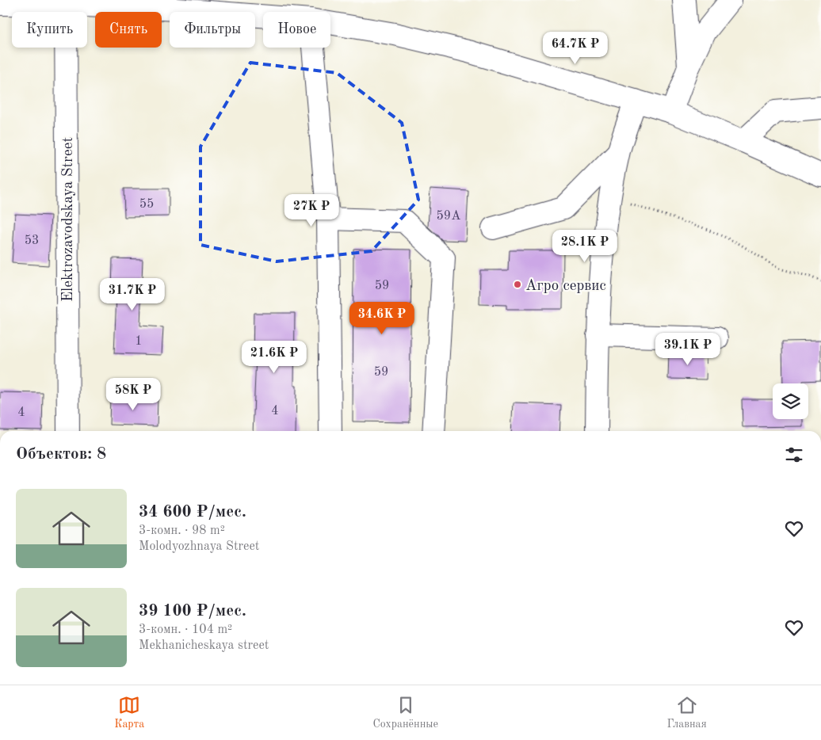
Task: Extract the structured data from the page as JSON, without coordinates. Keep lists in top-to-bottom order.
{
  "streets": {
    "street": ["Elektrozavodskaya Street"]
  },
  "places": ["Агро сервис"],
  "house_numbers": [
    "55",
    "59А",
    "53",
    "59",
    "1",
    "59",
    "4",
    "4"
  ],
  "page": {
    "chip": [
      "Купить",
      "Снять",
      "Фильтры",
      "Новое"
    ],
    "price": [
      "64.7K ₽",
      "27K ₽",
      "28.1K ₽",
      "31.7K ₽",
      "34.6K ₽",
      "39.1K ₽",
      "21.6K ₽",
      "58K ₽"
    ],
    "heading": "Объектов: 8",
    "list": [
      {
        "name": "34 600 ₽/мес.",
        "note": "3-комн. · 98 m² · Molodyozhnaya Street"
      },
      {
        "name": "39 100 ₽/мес.",
        "note": "3-комн. · 104 m² · Mekhanicheskaya street"
      }
    ],
    "tabs": ["Карта", "Сохранённые", "Главная"]
  }
}
